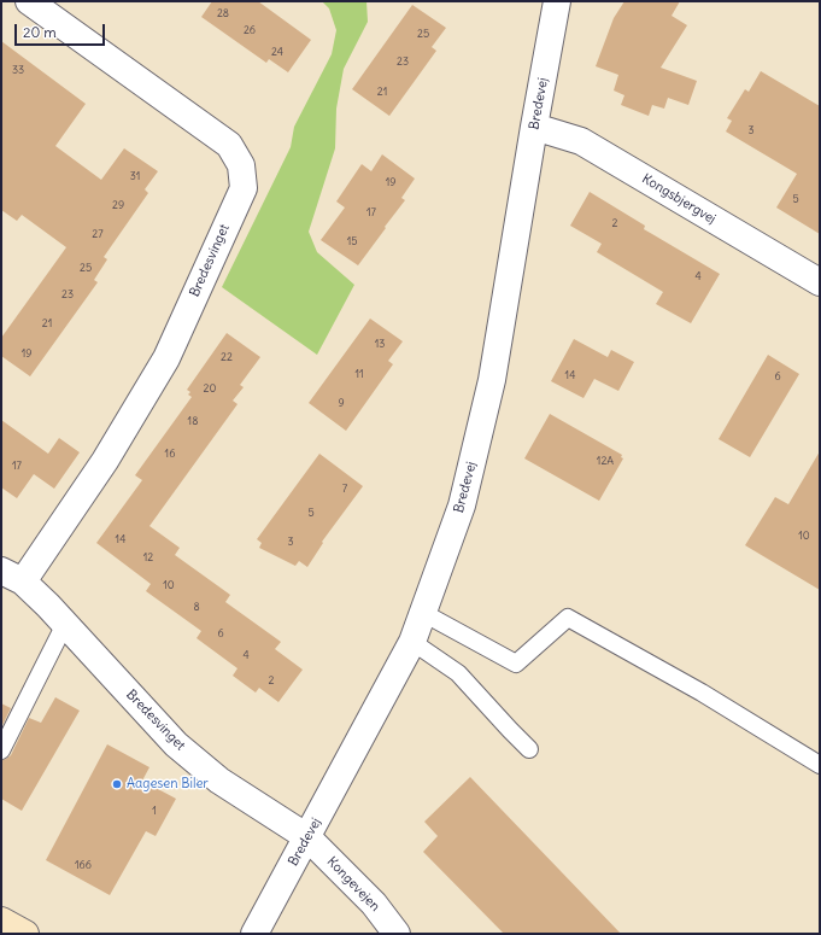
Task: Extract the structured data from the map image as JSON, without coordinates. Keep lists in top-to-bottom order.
{
  "streets": {
    "street": [
      "Bredevej",
      "Kongsbjergvej",
      "Bredesvinget",
      "Kongevejen"
    ]
  },
  "crossings": [
    ["Bredevej", "Kongsbjergvej"],
    ["Bredevej", "Bredesvinget"],
    ["Bredevej", "Kongevejen"],
    ["Bredesvinget", "Kongevejen"]
  ],
  "places": ["Aagesen Biler"],
  "house_numbers": [
    "28",
    "26",
    "25",
    "24",
    "23",
    "33",
    "21",
    "3",
    "31",
    "19",
    "5",
    "29",
    "17",
    "2",
    "27",
    "15",
    "25",
    "4",
    "23",
    "21",
    "13",
    "19",
    "22",
    "11",
    "14",
    "6",
    "20",
    "9",
    "18",
    "16",
    "12A",
    "17",
    "7",
    "5",
    "10",
    "14",
    "3",
    "12",
    "10",
    "8",
    "6",
    "4",
    "2",
    "1",
    "166"
  ],
  "scale_bar": "20 m"
}
